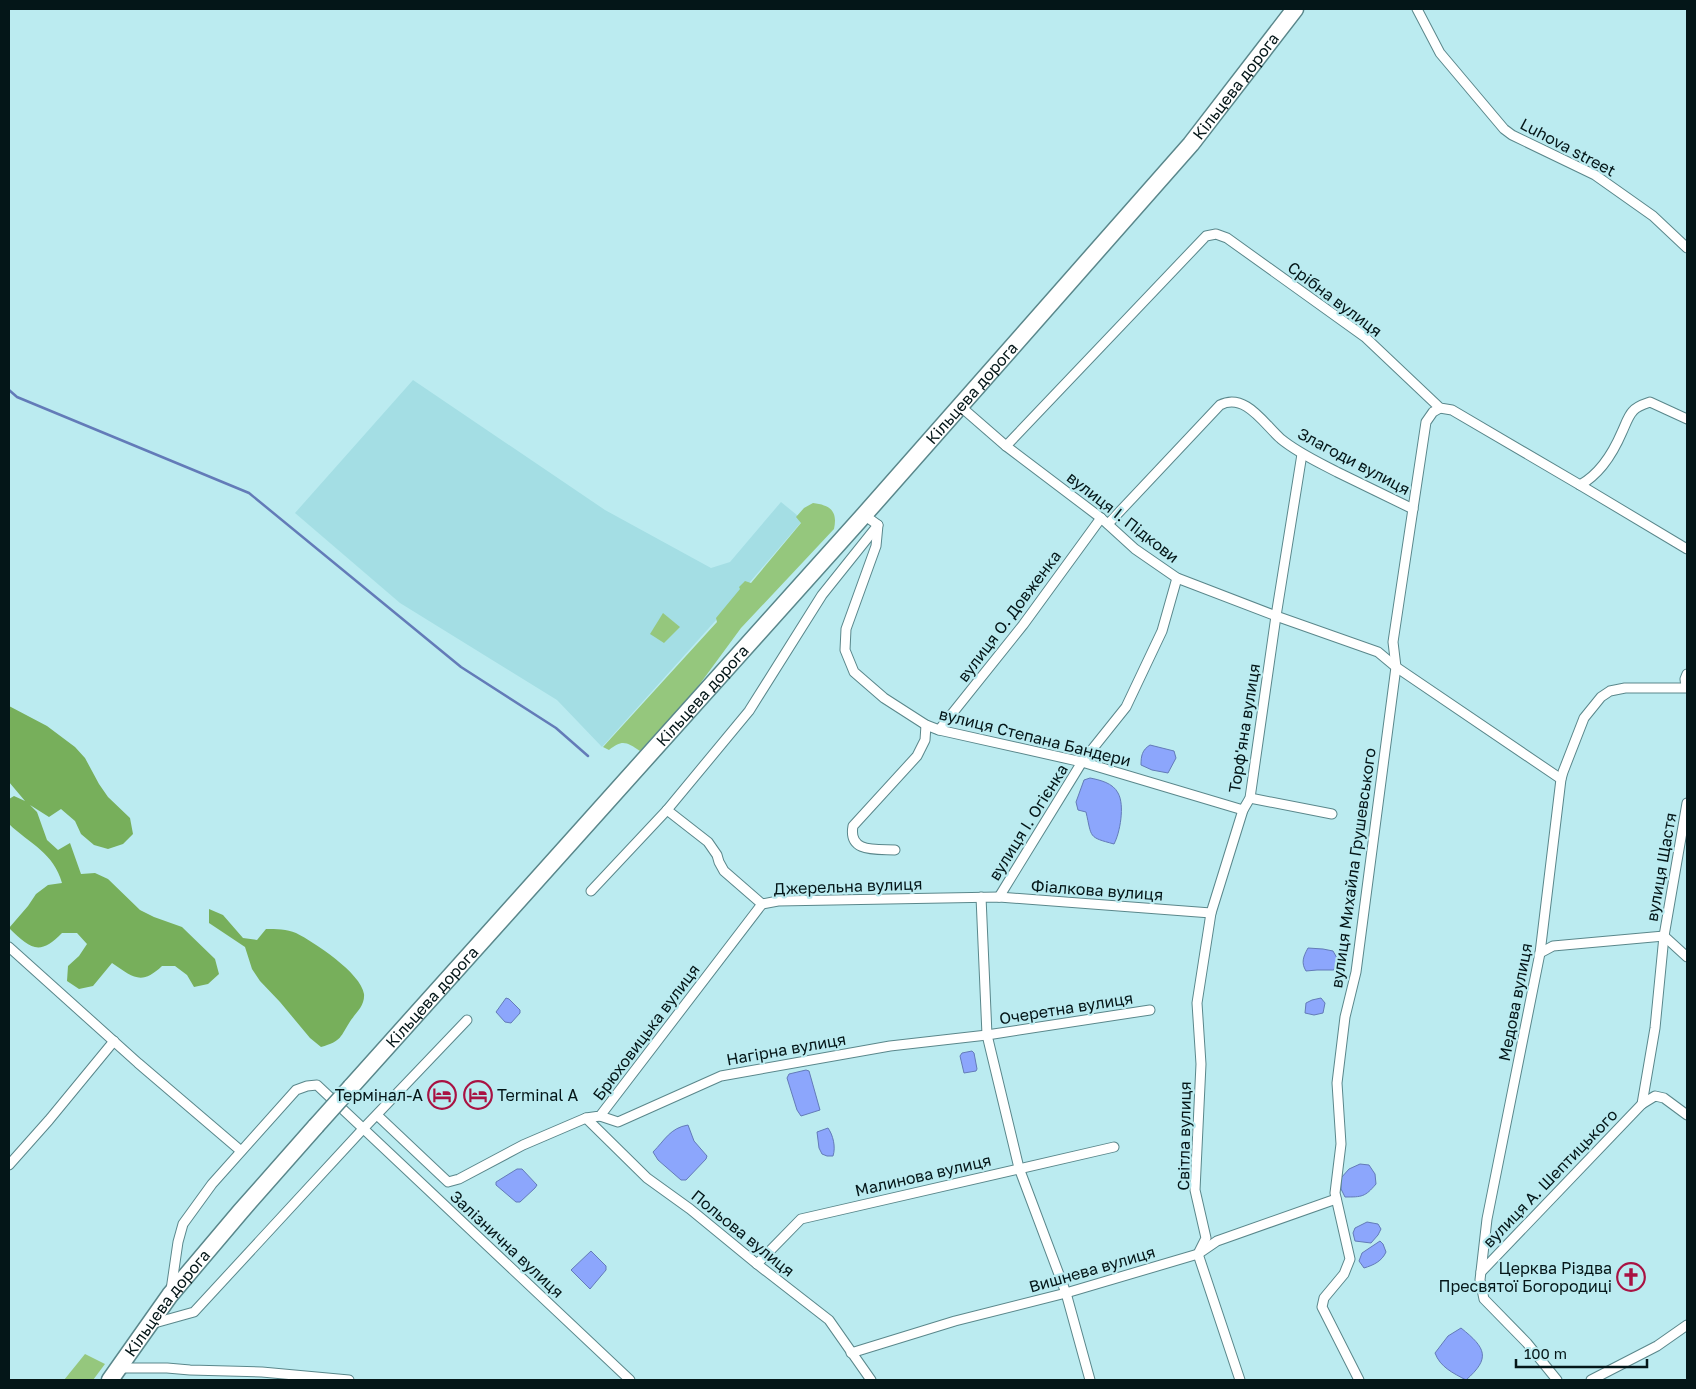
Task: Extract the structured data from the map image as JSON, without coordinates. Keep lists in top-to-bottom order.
{
  "streets": {
    "highway": ["Кільцева дорога"],
    "street": [
      "Luhova street",
      "Срібна вулиця",
      "Злагоди вулиця",
      "вулиця І. Підкови",
      "вулиця О. Довженка",
      "Торф'яна вулиця",
      "вулиця Степана Бандери",
      "вулиця І. Огієнка",
      "вулиця Щастя",
      "вулиця Михайла Грушевського",
      "Джерельна вулиця",
      "Фіалкова вулиця",
      "Медова вулиця",
      "Очеретна вулиця",
      "Брюховицька вулиця",
      "Нагірна вулиця",
      "Світла вулиця",
      "Малинова вулиця",
      "вулиця А. Шептицького",
      "Польова вулиця",
      "Залізнична вулиця",
      "Вишнева вулиця"
    ]
  },
  "crossings": [
    ["Кільцева дорога", "вулиця І. Підкови"],
    ["Кільцева дорога", "Залізнична вулиця"],
    ["Срібна вулиця", "вулиця І. Підкови"],
    ["Срібна вулиця", "вулиця Михайла Грушевського"],
    ["Злагоди вулиця", "вулиця І. Підкови"],
    ["Злагоди вулиця", "вулиця О. Довженка"],
    ["Злагоди вулиця", "Торф'яна вулиця"],
    ["Злагоди вулиця", "вулиця Михайла Грушевського"],
    ["вулиця І. Підкови", "вулиця О. Довженка"],
    ["вулиця І. Підкови", "Торф'яна вулиця"],
    ["вулиця І. Підкови", "вулиця І. Огієнка"],
    ["вулиця І. Підкови", "вулиця Михайла Грушевського"],
    ["вулиця І. Підкови", "Медова вулиця"],
    ["вулиця О. Довженка", "вулиця Степана Бандери"],
    ["Торф'яна вулиця", "вулиця Степана Бандери"],
    ["Торф'яна вулиця", "Фіалкова вулиця"],
    ["Торф'яна вулиця", "Світла вулиця"],
    ["вулиця Степана Бандери", "вулиця І. Огієнка"],
    ["вулиця І. Огієнка", "Фіалкова вулиця"],
    ["вулиця Щастя", "вулиця А. Шептицького"],
    ["вулиця Михайла Грушевського", "Вишнева вулиця"],
    ["Джерельна вулиця", "Фіалкова вулиця"],
    ["Джерельна вулиця", "Брюховицька вулиця"],
    ["Медова вулиця", "вулиця А. Шептицького"],
    ["Очеретна вулиця", "Нагірна вулиця"],
    ["Брюховицька вулиця", "Нагірна вулиця"],
    ["Брюховицька вулиця", "Польова вулиця"],
    ["Світла вулиця", "Вишнева вулиця"],
    ["Малинова вулиця", "Польова вулиця"],
    ["Польова вулиця", "Вишнева вулиця"]
  ],
  "places": {
    "hotel": ["Термінал-А", "Terminal A"],
    "church": ["Церква Різдва Пресвятої Богородиці"]
  },
  "scale_bar": "100 m"
}
